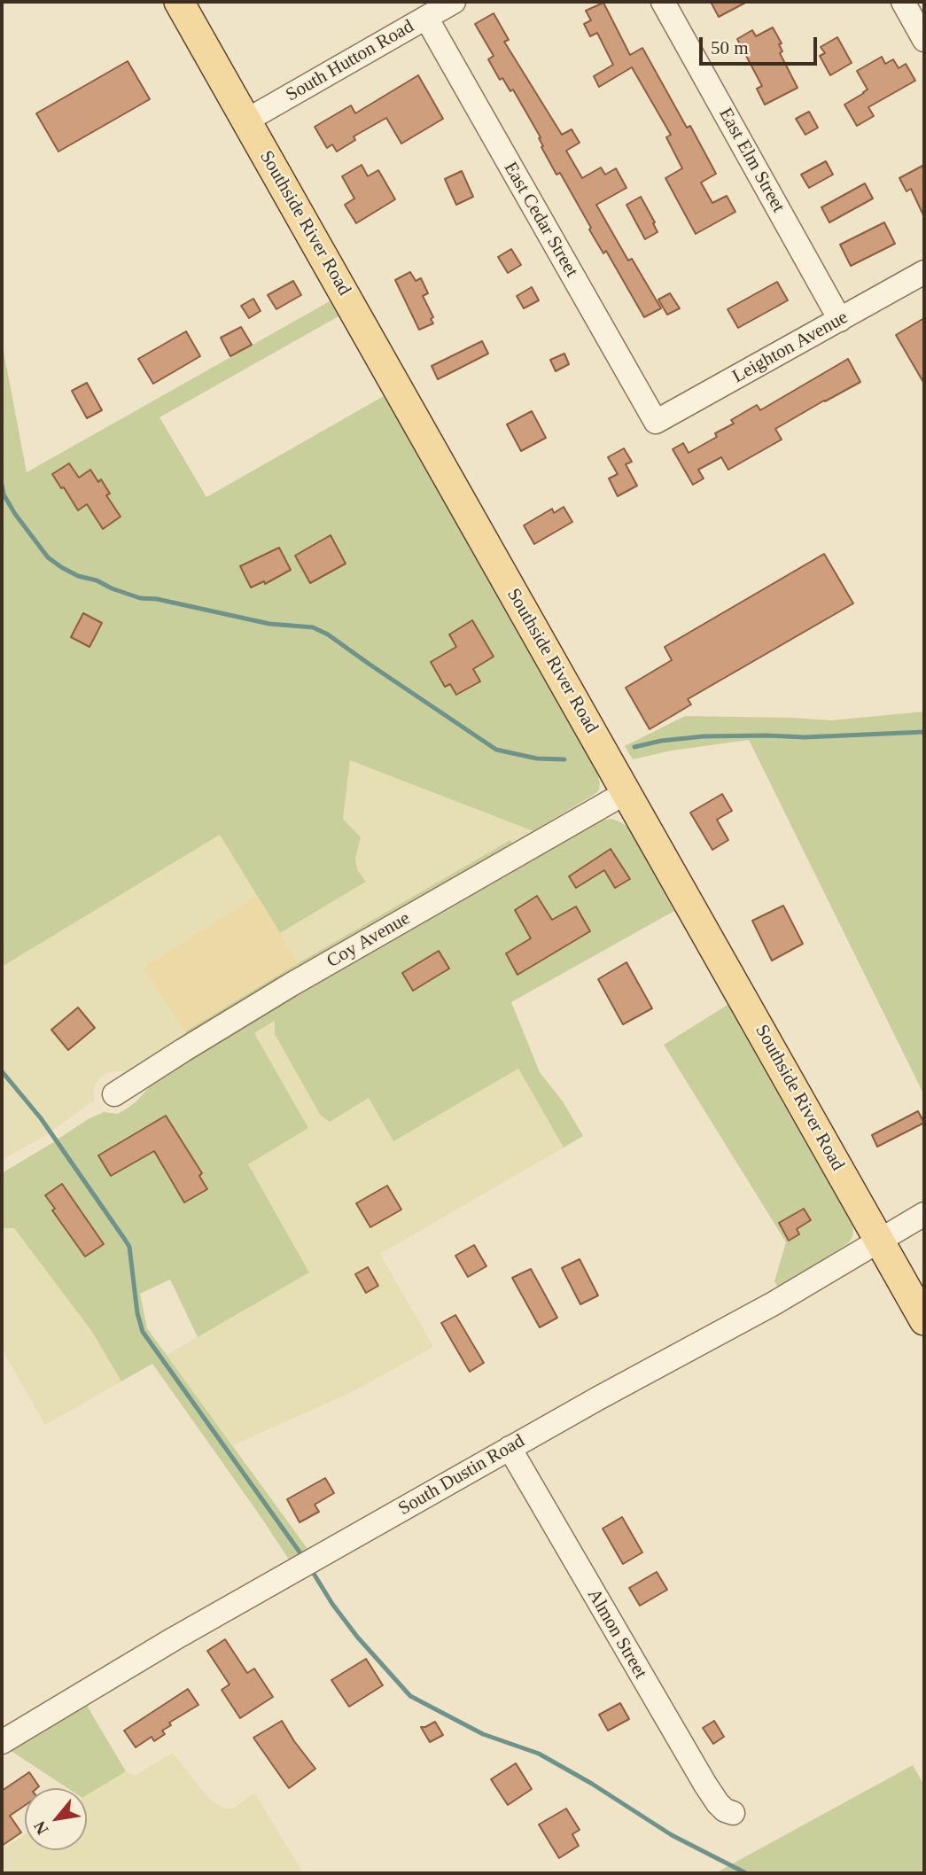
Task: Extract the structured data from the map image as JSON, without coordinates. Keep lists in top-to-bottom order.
{
  "streets": {
    "main road": ["Southside River Road"],
    "street": [
      "South Hutton Road",
      "East Elm Street",
      "East Cedar Street",
      "Leighton Avenue",
      "Coy Avenue",
      "South Dustin Road",
      "Almon Street"
    ]
  },
  "crossings": [
    ["South Hutton Road", "East Cedar Street"],
    ["South Hutton Road", "Southside River Road"],
    ["East Elm Street", "Leighton Avenue"],
    ["East Cedar Street", "Leighton Avenue"],
    ["Southside River Road", "Coy Avenue"],
    ["Southside River Road", "South Dustin Road"],
    ["South Dustin Road", "Almon Street"]
  ],
  "scale_bar": "50 m",
  "north": "bottom left"
}
